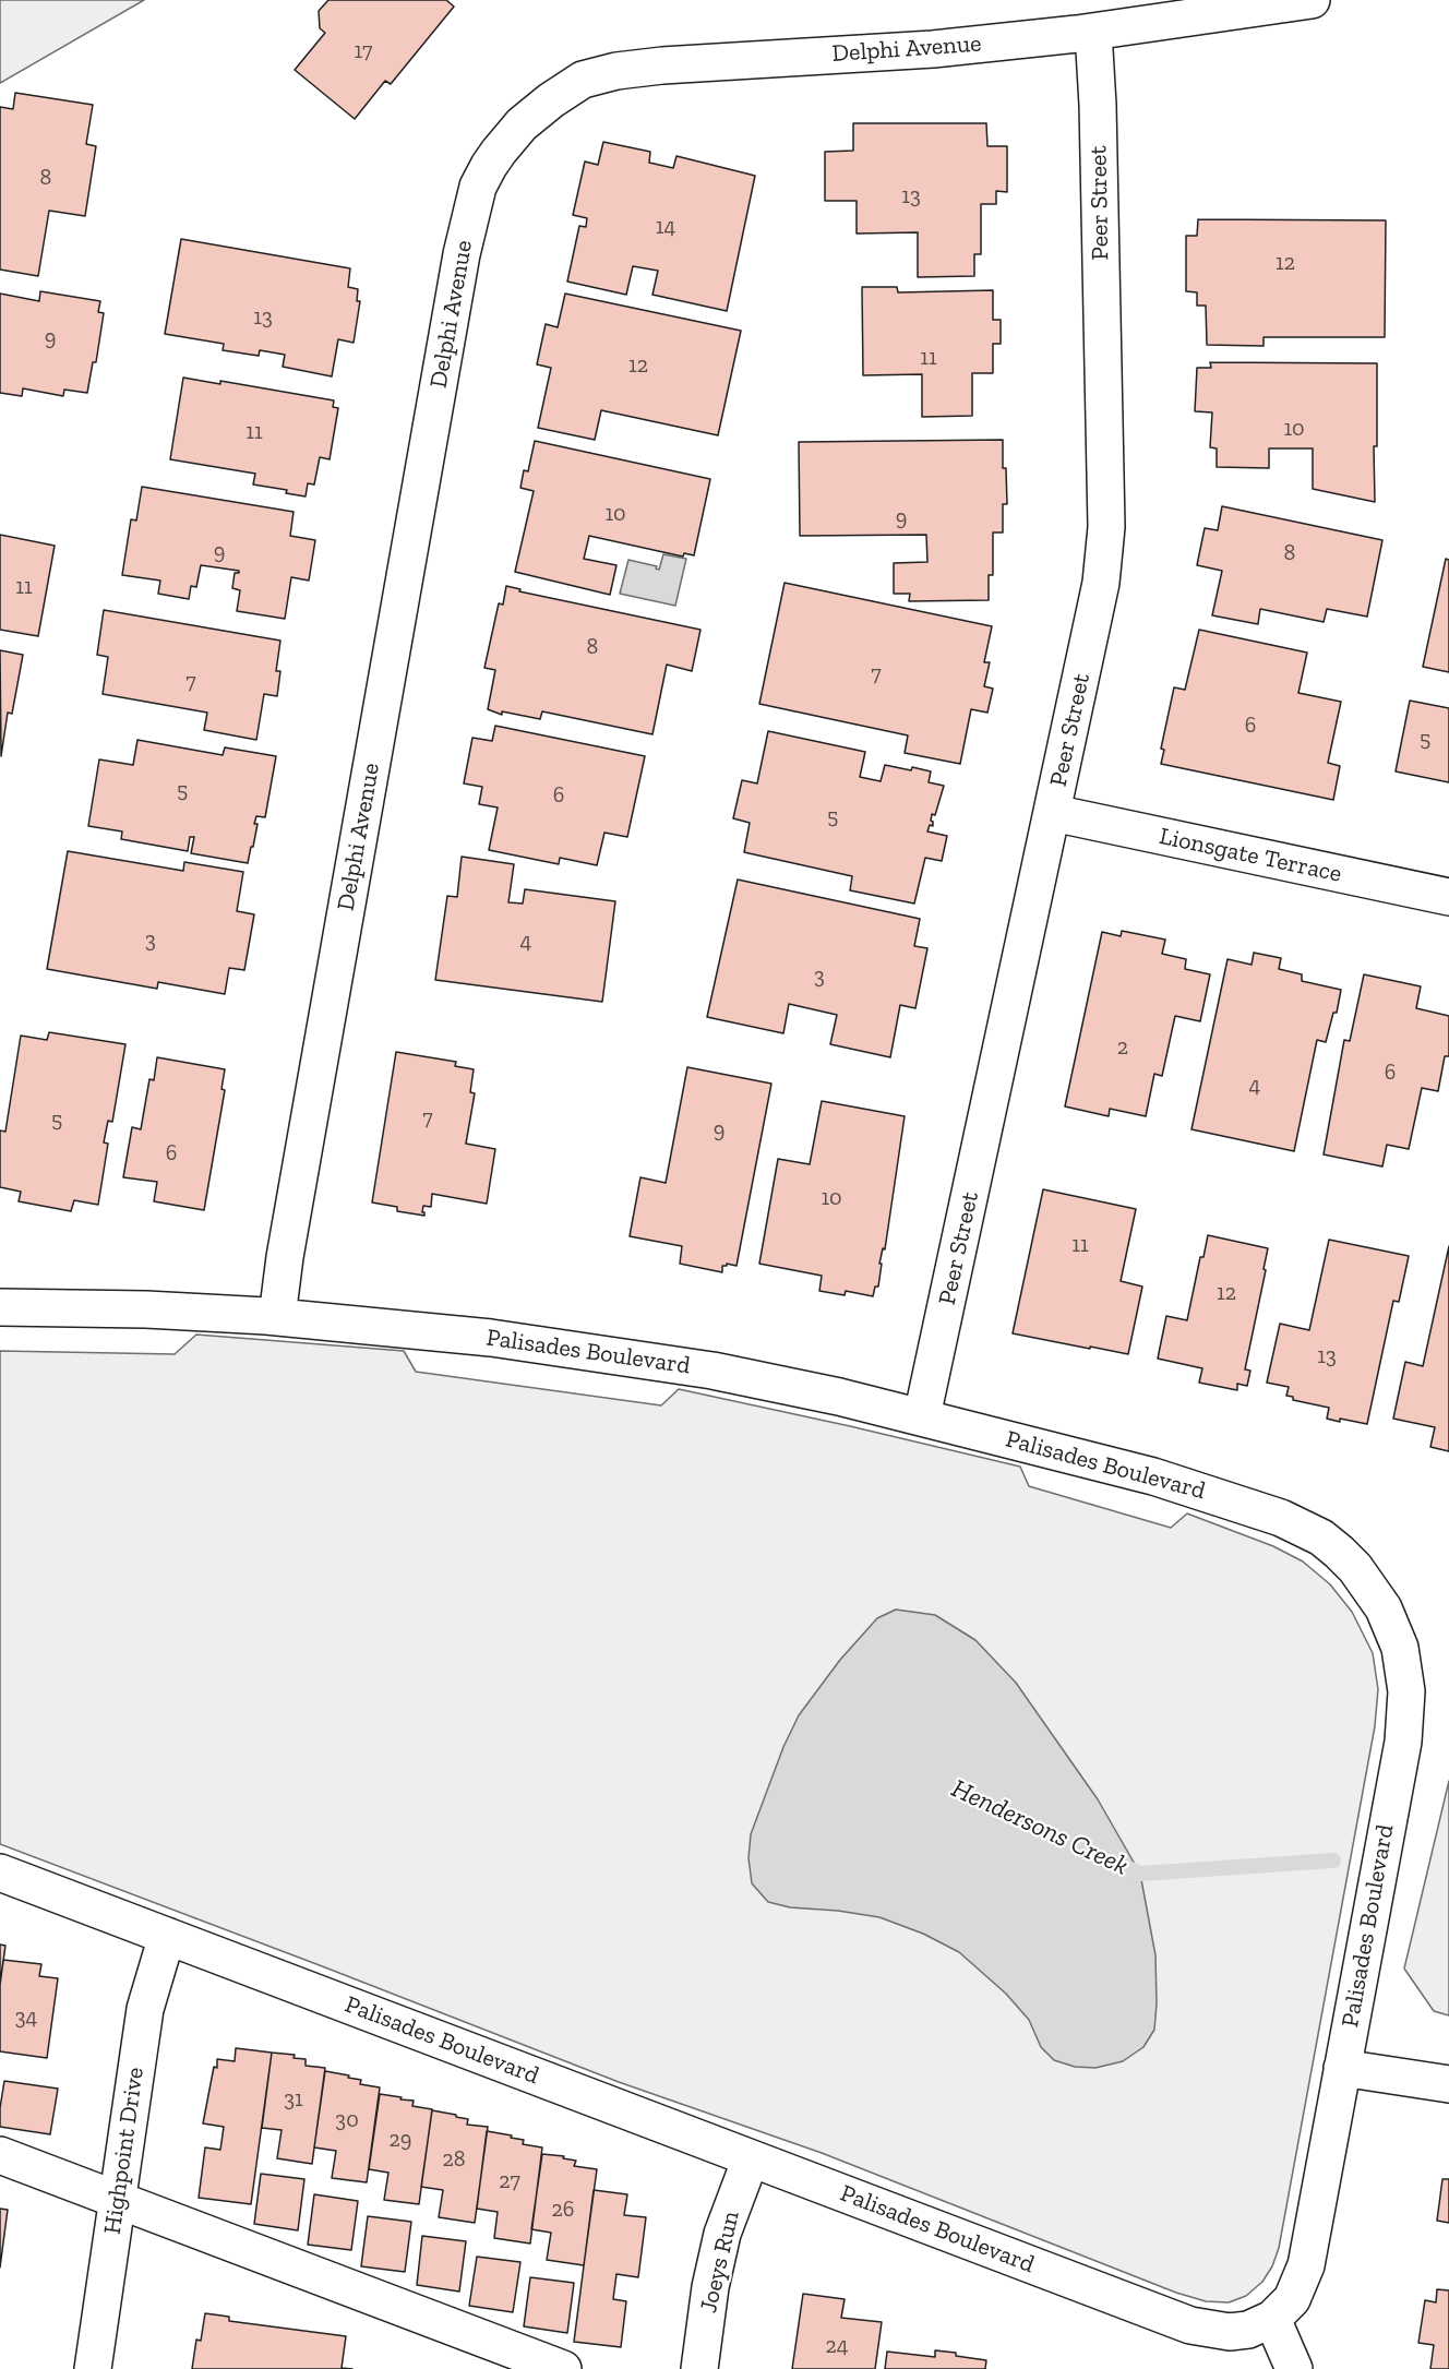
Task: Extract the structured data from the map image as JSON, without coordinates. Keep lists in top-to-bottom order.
{
  "streets": {
    "street": [
      "Delphi Avenue",
      "Peer Street",
      "Lionsgate Terrace",
      "Palisades Boulevard",
      "Highpoint Drive",
      "Joeys Run"
    ]
  },
  "crossings": [
    ["Delphi Avenue", "Peer Street"],
    ["Delphi Avenue", "Palisades Boulevard"],
    ["Peer Street", "Lionsgate Terrace"],
    ["Peer Street", "Palisades Boulevard"],
    ["Palisades Boulevard", "Highpoint Drive"],
    ["Palisades Boulevard", "Joeys Run"]
  ],
  "water": ["Hendersons Creek"],
  "house_numbers": [
    "17",
    "8",
    "13",
    "14",
    "12",
    "13",
    "9",
    "11",
    "12",
    "10",
    "11",
    "10",
    "9",
    "9",
    "8",
    "11",
    "8",
    "7",
    "7",
    "6",
    "5",
    "5",
    "6",
    "5",
    "3",
    "4",
    "3",
    "2",
    "6",
    "4",
    "7",
    "5",
    "9",
    "6",
    "10",
    "11",
    "12",
    "13",
    "34",
    "31",
    "30",
    "29",
    "28",
    "27",
    "26",
    "24"
  ]
}
